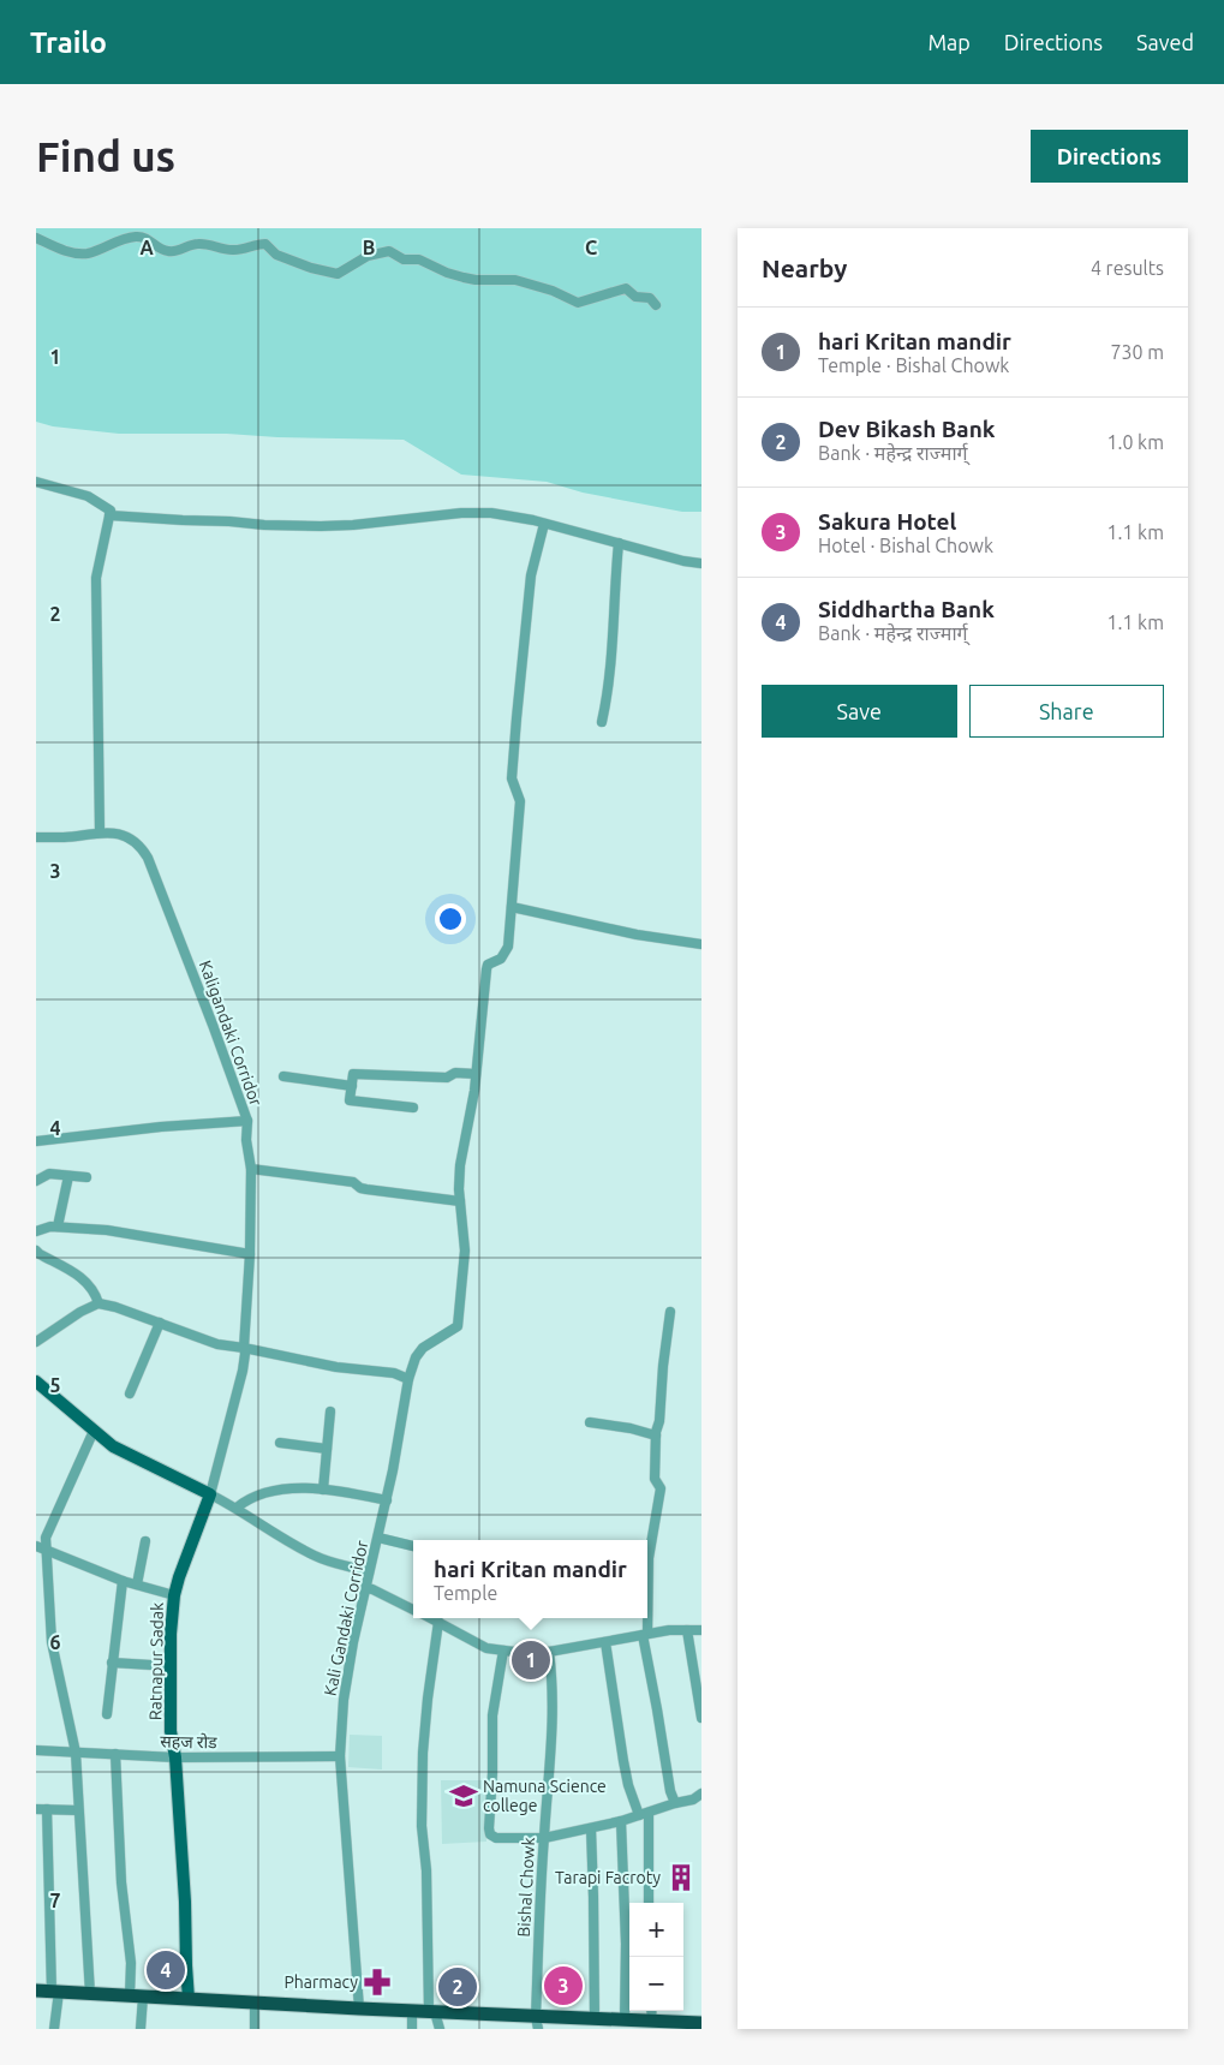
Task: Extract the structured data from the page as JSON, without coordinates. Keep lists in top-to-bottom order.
{
  "streets": {
    "main road": ["Ratnapur Sadak"],
    "street": [
      "Kaligandaki Corridor",
      "Kali Gandaki Corridor",
      "सहज रोड",
      "Bishal Chowk"
    ]
  },
  "crossings": [
    ["Kaligandaki Corridor", "Ratnapur Sadak"],
    ["Kali Gandaki Corridor", "सहज रोड"],
    ["Ratnapur Sadak", "सहज रोड"]
  ],
  "places": {
    "school or university": ["Namuna Science college"],
    "building": ["Tarapi Facroty"],
    "pharmacy": ["Pharmacy"]
  },
  "page": {
    "header": "Trailo",
    "nav": ["Map", "Directions", "Saved"],
    "buttons": [
      "Directions",
      ["Save", "Share"]
    ],
    "title": "Find us",
    "heading": ["Nearby", "4 results"],
    "list": [
      {
        "mark": "1",
        "name": "hari Kritan mandir",
        "note": "Temple · Bishal Chowk",
        "value": "730 m"
      },
      {
        "mark": "2",
        "name": "Dev Bikash Bank",
        "note": "Bank · महेन्द्र राज्मार्ग्",
        "value": "1.0 km"
      },
      {
        "mark": "3",
        "name": "Sakura Hotel",
        "note": "Hotel · Bishal Chowk",
        "value": "1.1 km"
      },
      {
        "mark": "4",
        "name": "Siddhartha Bank",
        "note": "Bank · महेन्द्र राज्मार्ग्",
        "value": "1.1 km"
      }
    ],
    "popup": ["hari Kritan mandir", "Temple"],
    "pins": [
      "1",
      "4",
      "3",
      "2"
    ],
    "map_buttons": ["+", "−"]
  },
  "grid": {
    "columns": ["A", "B", "C"],
    "rows": [
      "1",
      "2",
      "3",
      "4",
      "5",
      "6",
      "7"
    ]
  }
}
